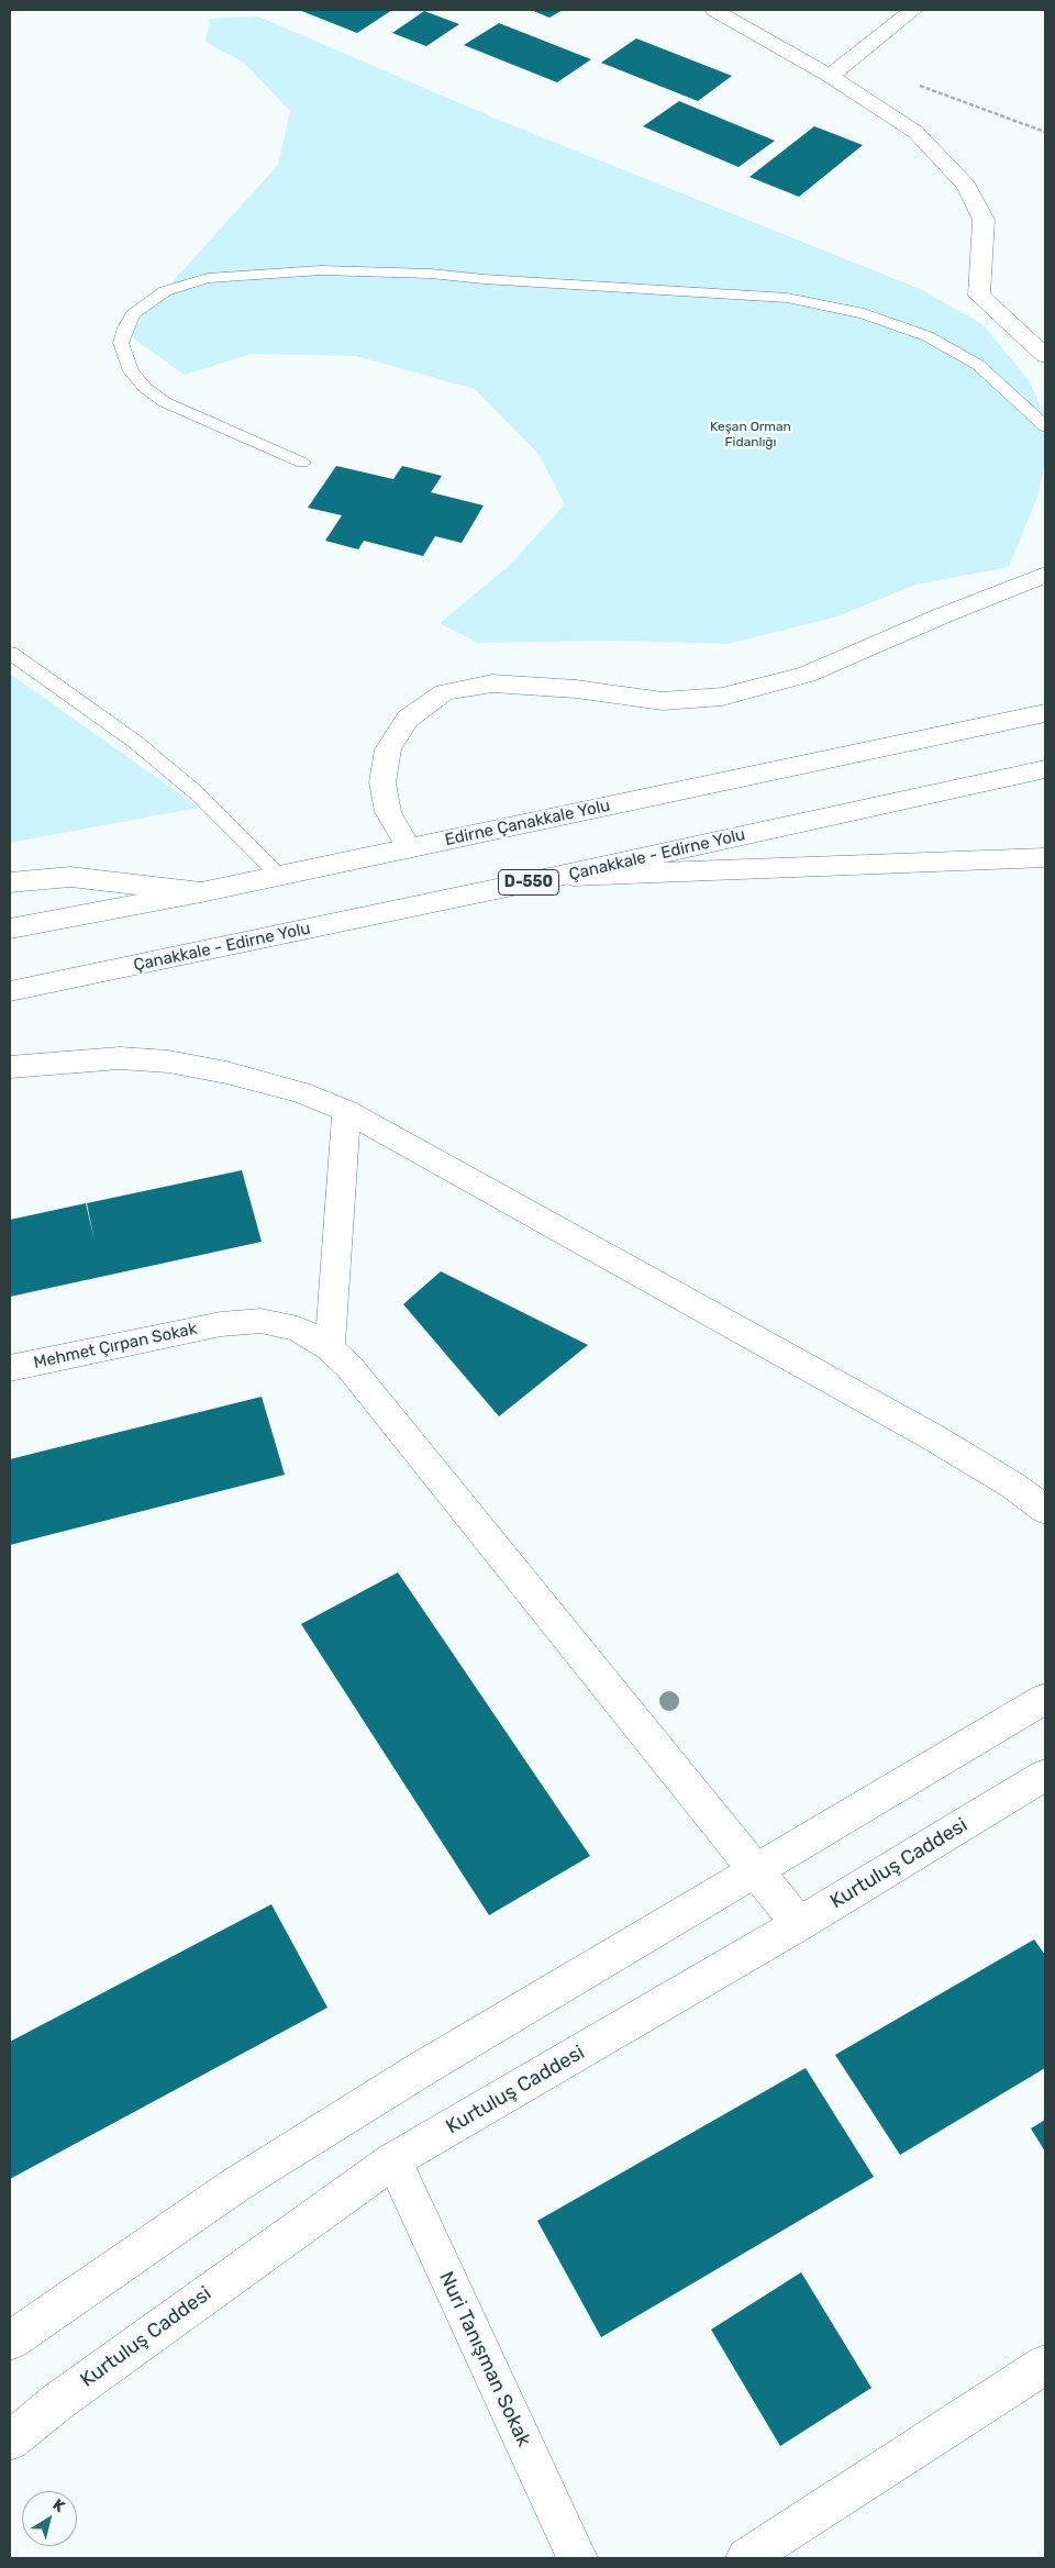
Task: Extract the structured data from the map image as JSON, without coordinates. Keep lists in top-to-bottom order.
{
  "streets": {
    "main road": [
      "Edirne Çanakkale Yolu",
      "Çanakkale - Edirne Yolu",
      "D-550",
      "Mehmet Çırpan Sokak",
      "Kurtuluş Caddesi",
      "Nuri Tanışman Sokak"
    ]
  },
  "crossings": [
    ["Mehmet Çırpan Sokak", "Kurtuluş Caddesi"],
    ["Kurtuluş Caddesi", "Nuri Tanışman Sokak"]
  ],
  "parks": ["Keşan Orman Fidanlığı"],
  "north": "top right"
}
